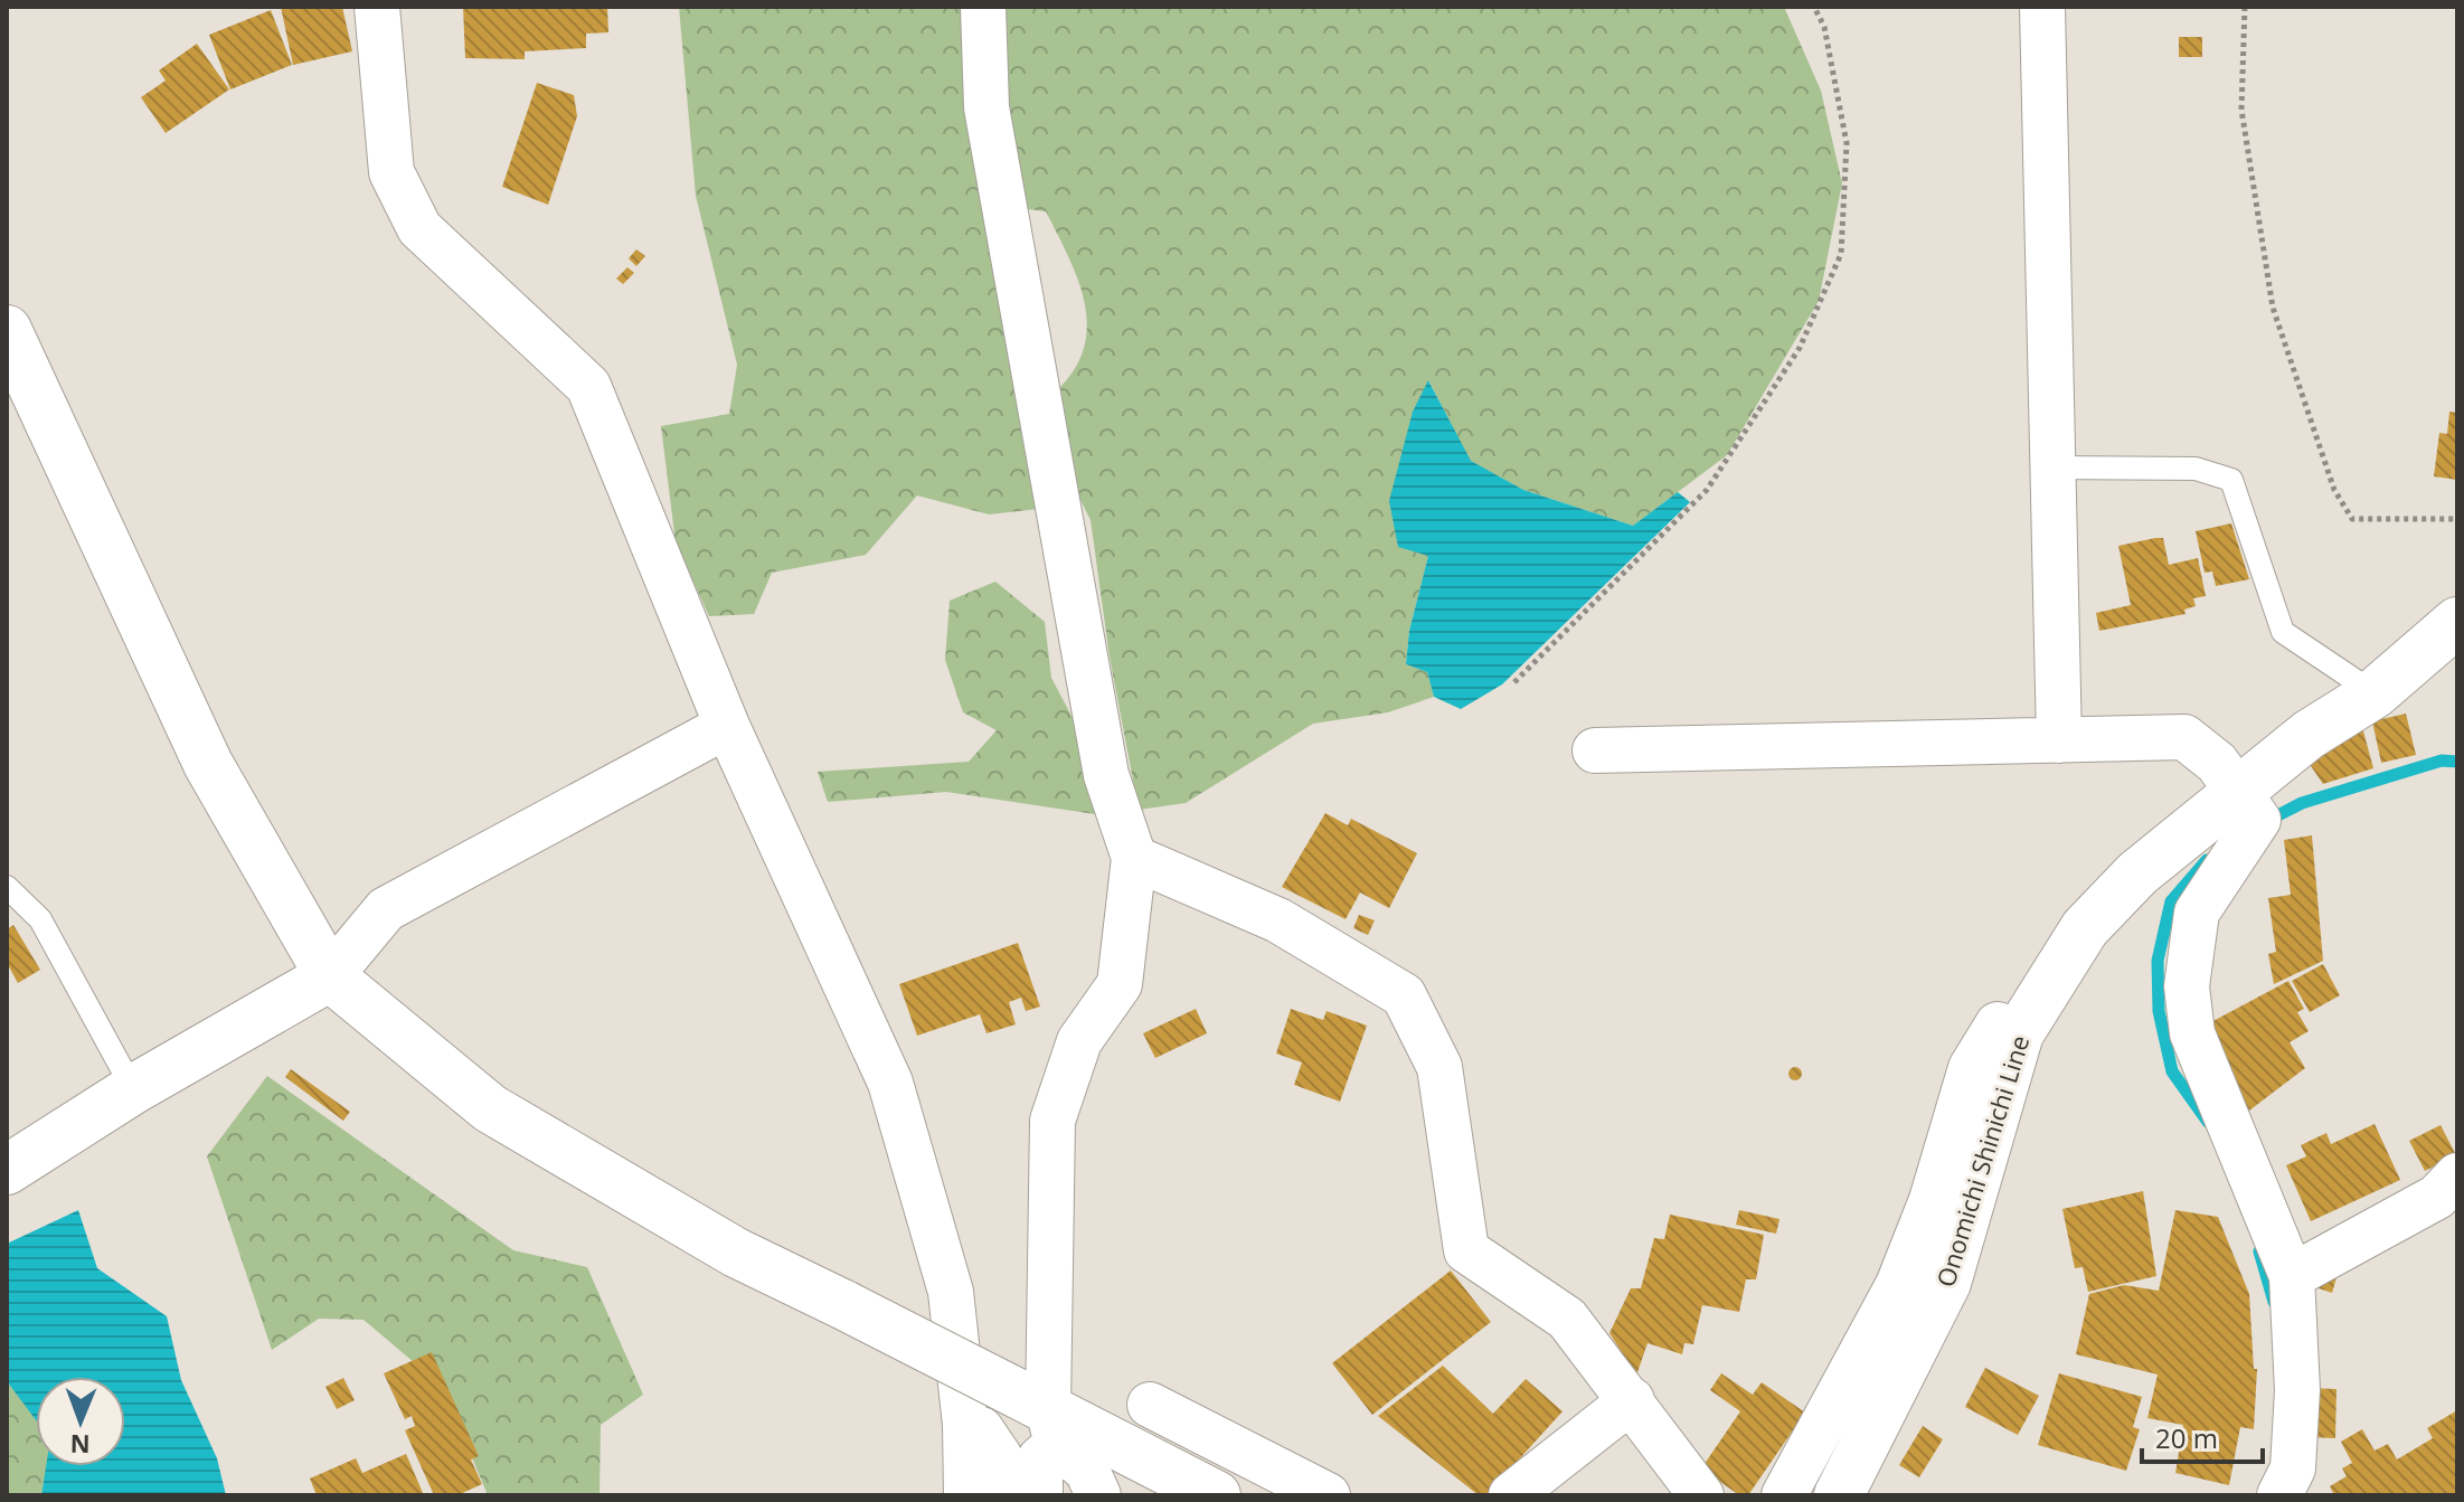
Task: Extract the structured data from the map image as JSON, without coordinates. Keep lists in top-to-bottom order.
{
  "streets": {
    "street": ["Onomichi Shinichi Line"]
  },
  "scale_bar": "20 m",
  "north": "bottom"
}
